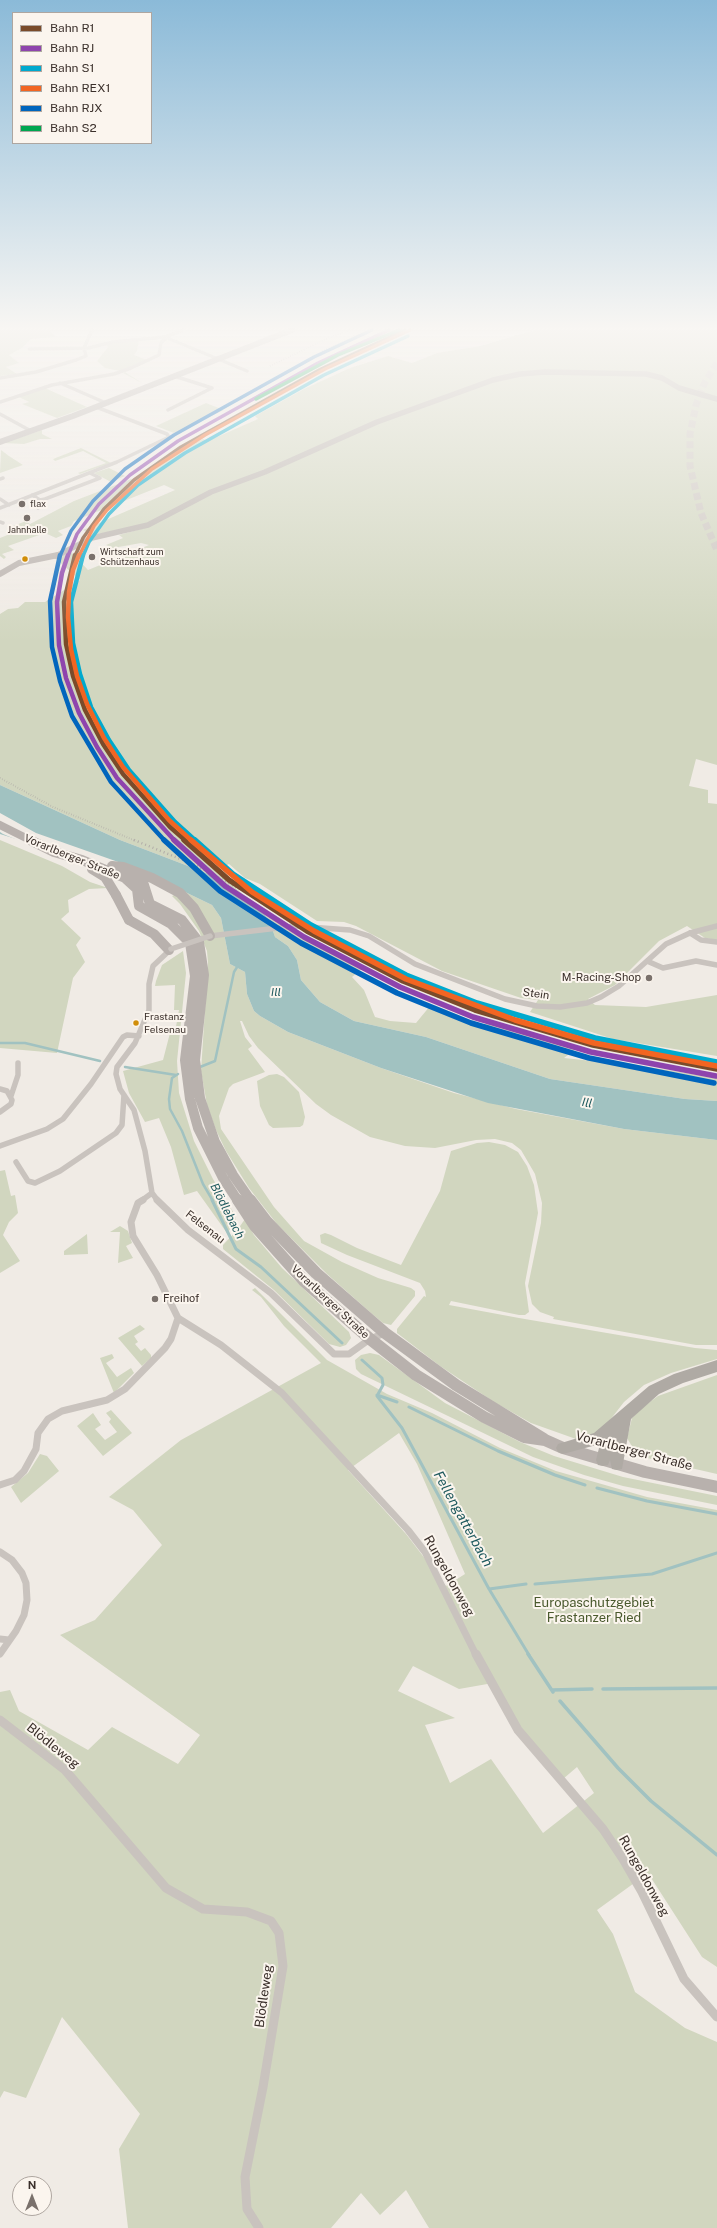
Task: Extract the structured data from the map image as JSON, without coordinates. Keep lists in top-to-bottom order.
{
  "streets": {
    "main road": ["Vorarlberger Straße"],
    "street": [
      "Stein",
      "Felsenau",
      "Rungeldonweg",
      "Blödleweg"
    ]
  },
  "crossings": [
    ["Vorarlberger Straße", "Felsenau"],
    ["Stein", "Felsenau"]
  ],
  "water": ["Ill", "Blödlebach", "Fellengatterbach"],
  "parks": ["Europaschutzgebiet Frastanzer Ried"],
  "places": [
    "flax",
    "Jahnhalle",
    "Wirtschaft zum Schützenhaus",
    "M-Racing-Shop",
    "Frastanz Felsenau",
    "Freihof"
  ],
  "lines": [
    "rail line R1",
    "rail line RJ",
    "rail line S1",
    "rail line REX1",
    "rail line RJX"
  ],
  "legend": [
    "Bahn R1",
    "Bahn RJ",
    "Bahn S1",
    "Bahn REX1",
    "Bahn RJX",
    "Bahn S2"
  ],
  "north": "top"
}
